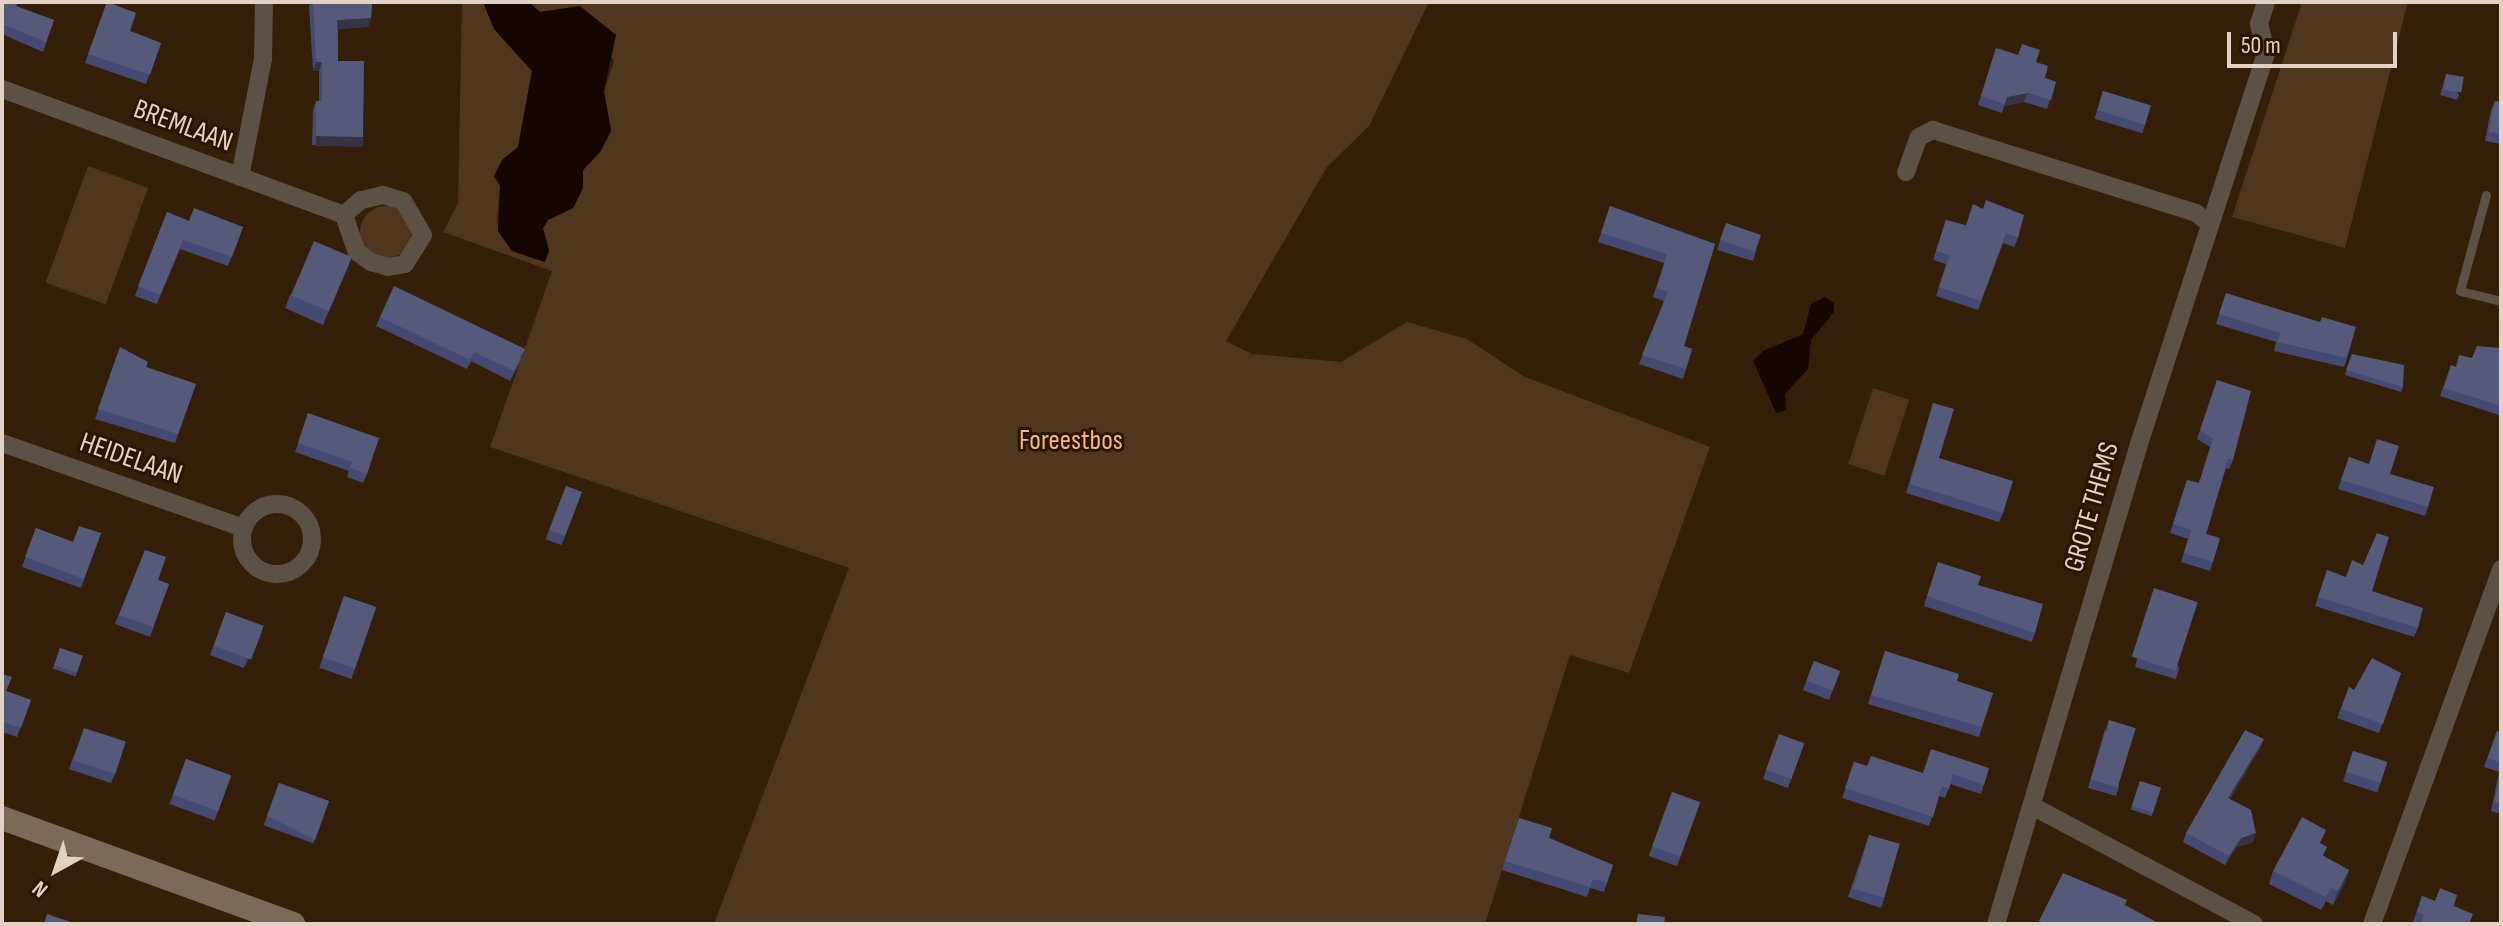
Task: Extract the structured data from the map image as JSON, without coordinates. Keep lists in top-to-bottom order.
{
  "streets": {
    "street": ["BREMLAAN", "HEIDELAAN", "GROTE THEMS"]
  },
  "parks": ["Foreestbos"],
  "scale_bar": "50 m",
  "north": "bottom left"
}
